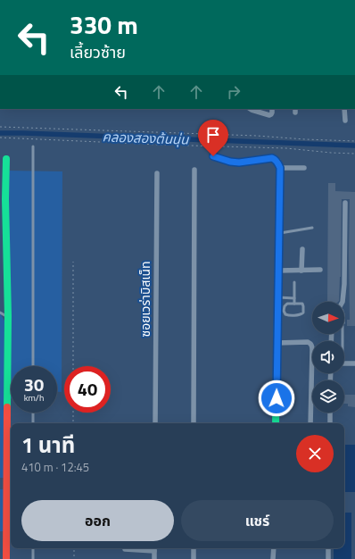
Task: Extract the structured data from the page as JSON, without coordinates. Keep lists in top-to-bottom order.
{
  "streets": {
    "street": ["ซอยเวร่าบิสเน็ท"]
  },
  "water": ["คลองสองต้นนุ่น"],
  "north": "right",
  "page": {
    "turn": ["330 m", "เลี้ยวซ้าย"],
    "speed": "30 km/h",
    "limit": "40",
    "heading": ["1 นาที", "410 m · 12:45"],
    "buttons": ["ออก", "แชร์"]
  }
}
